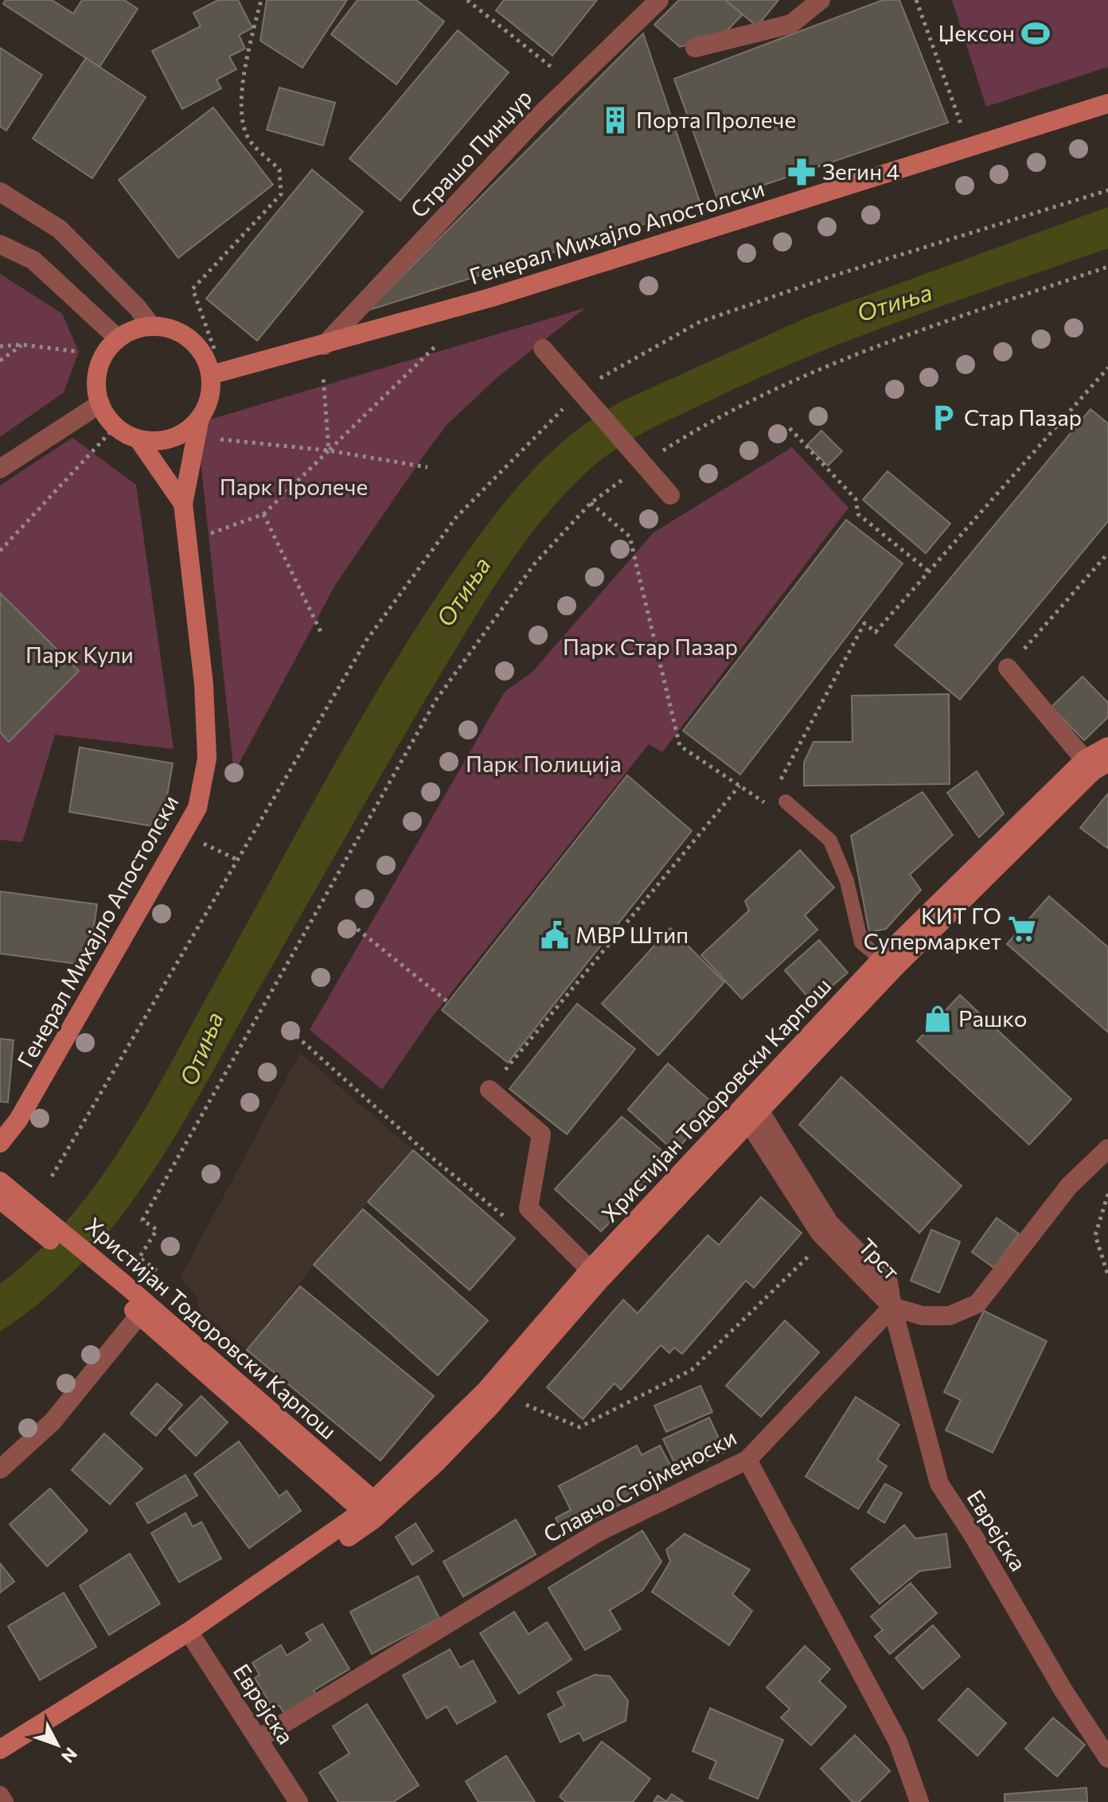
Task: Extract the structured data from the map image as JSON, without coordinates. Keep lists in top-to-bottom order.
{
  "streets": {
    "street": [
      "Страшо Пинџур",
      "Генерал Михајло Апостолски",
      "Христијан Тодоровски Карпош",
      "Трст",
      "Славчо Стојменоски",
      "Еврејска"
    ]
  },
  "crossings": [
    ["Страшо Пинџур", "Генерал Михајло Апостолски"],
    ["Христијан Тодоровски Карпош", "Трст"],
    ["Христијан Тодоровски Карпош", "Еврејска"],
    ["Трст", "Славчо Стојменоски"],
    ["Трст", "Еврејска"],
    ["Славчо Стојменоски", "Еврејска"]
  ],
  "water": ["Отиња"],
  "parks": [
    "Парк Пролече",
    "Парк Стар Пазар",
    "Парк Кули",
    "Парк Полиција"
  ],
  "places": {
    "sports": ["Џексон"],
    "building": ["Порта Пролече"],
    "pharmacy": ["Зегин 4"],
    "parking": ["Стар Пазар"],
    "supermarket": ["КИТ ГО Супермаркет"],
    "public building": ["МВР Штип"],
    "shop": ["Рашко"]
  },
  "north": "bottom right"
}
